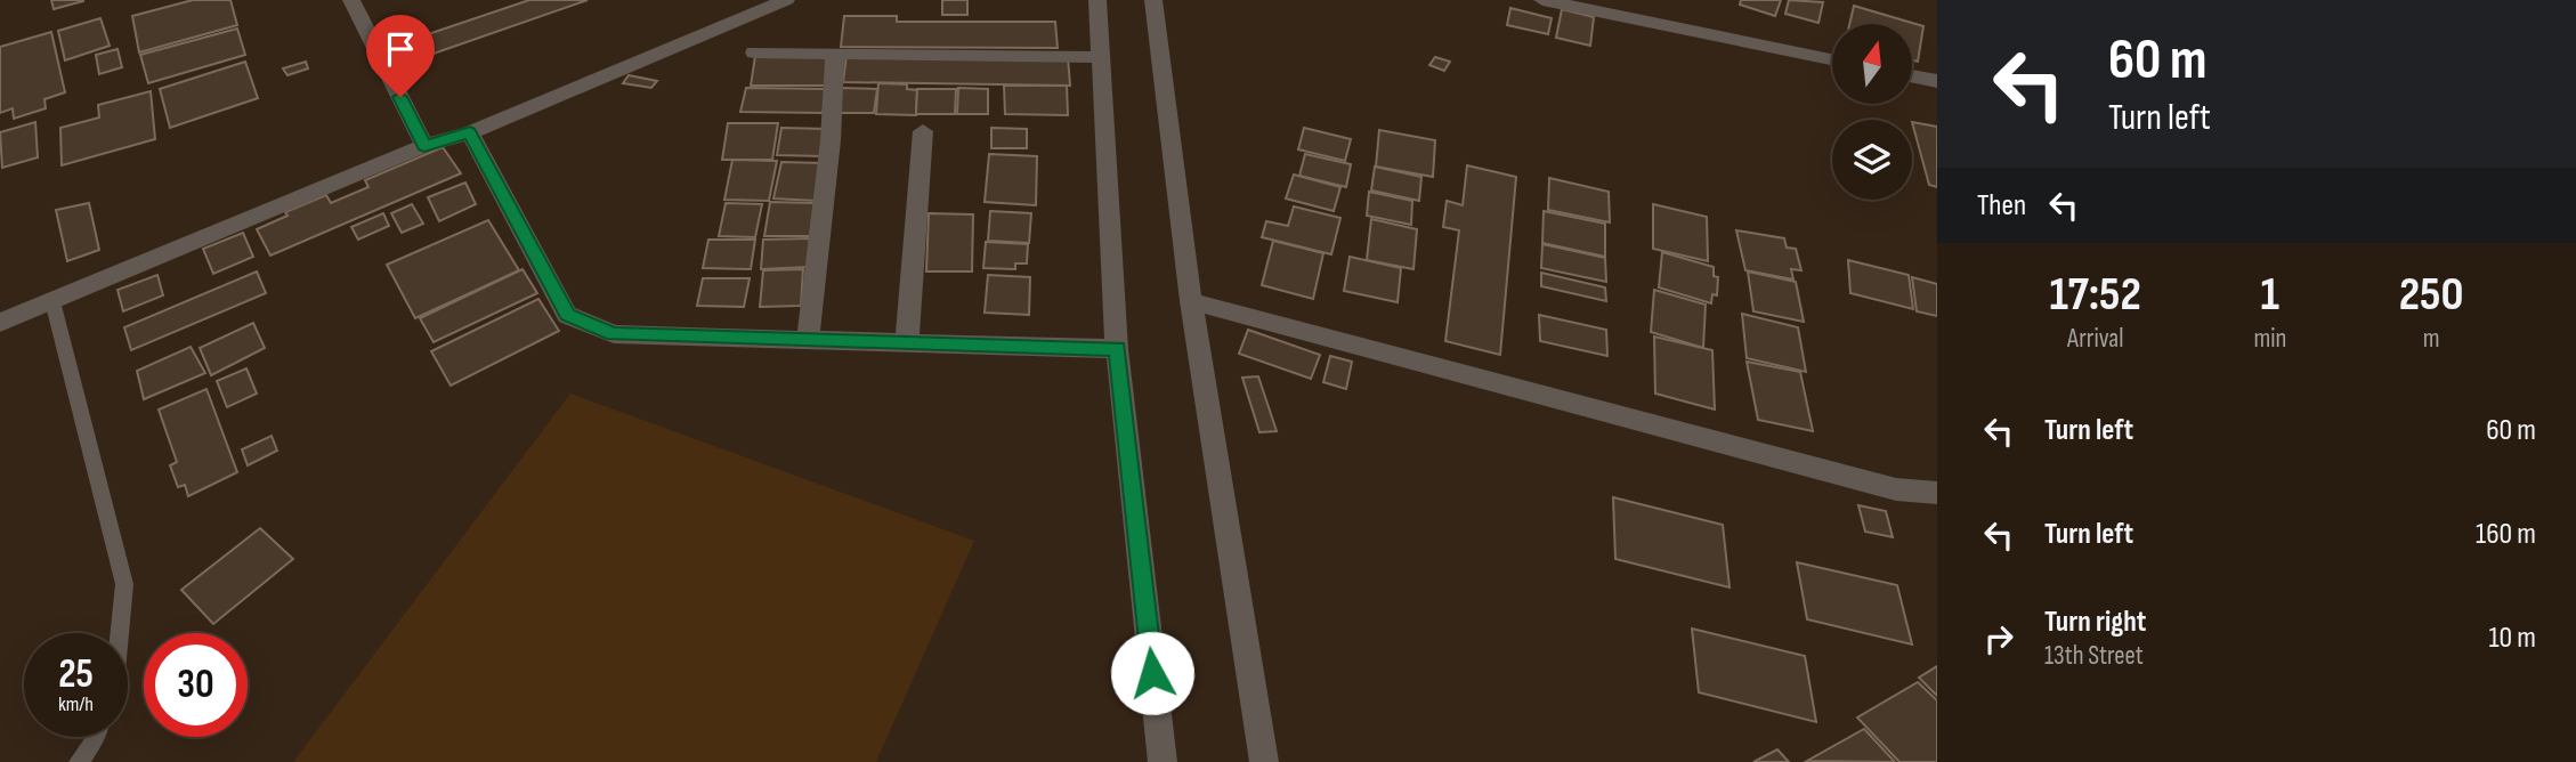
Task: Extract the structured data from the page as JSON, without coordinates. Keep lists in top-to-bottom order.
{
  "north": "top",
  "page": {
    "turn": ["60 m", "Turn left"],
    "then": "Then",
    "eta": [
      "17:52",
      "Arrival",
      "1",
      "min",
      "250",
      "m"
    ],
    "list": [
      {
        "name": "Turn left",
        "value": "60 m"
      },
      {
        "name": "Turn left",
        "value": "160 m"
      },
      {
        "name": "Turn right",
        "note": "13th Street",
        "value": "10 m"
      }
    ],
    "speed": "25 km/h",
    "limit": "30"
  }
}
